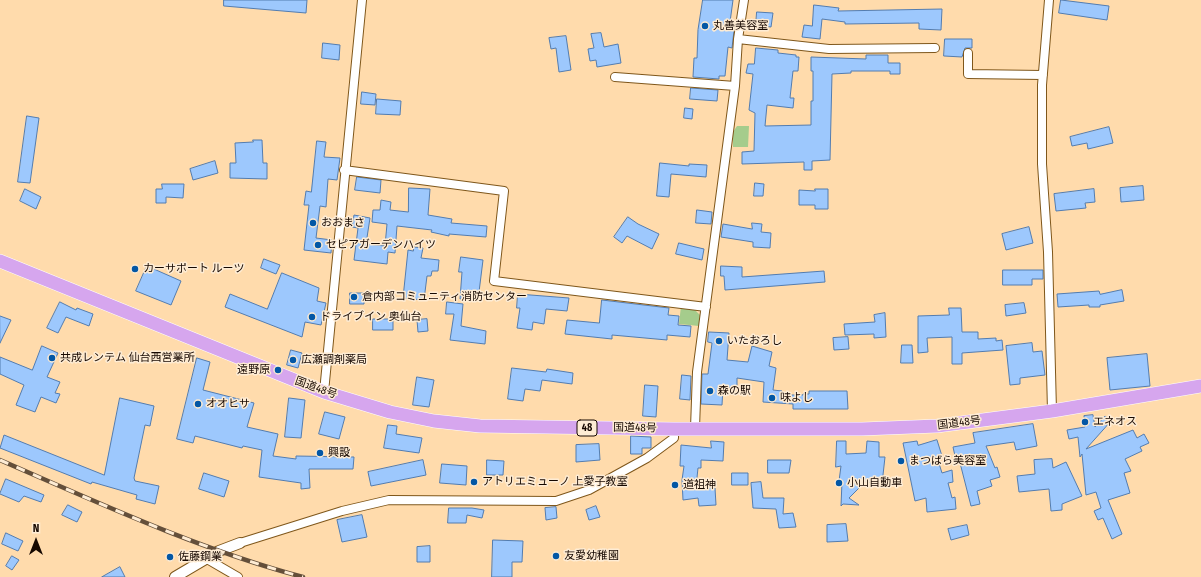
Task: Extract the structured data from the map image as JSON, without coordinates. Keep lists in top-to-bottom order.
{
  "streets": {
    "highway": ["国道48号", "48"]
  },
  "places": [
    "丸善美容室",
    "おおまさ",
    "セピアガーデンハイツ",
    "カーサポート ルーツ",
    "倉内部コミュニティ消防センター",
    "ドライブイン 奥仙台",
    "いたおろし",
    "共成レンテム 仙台西営業所",
    "広瀬調剤薬局",
    "遠野原",
    "森の駅",
    "味よし",
    "オオヒサ",
    "エネオス",
    "興設",
    "まつばら美容室",
    "アトリエミューノ 上愛子教室",
    "小山自動車",
    "道祖神",
    "友愛幼稚園",
    "佐藤鋼業"
  ],
  "north": "top"
}
